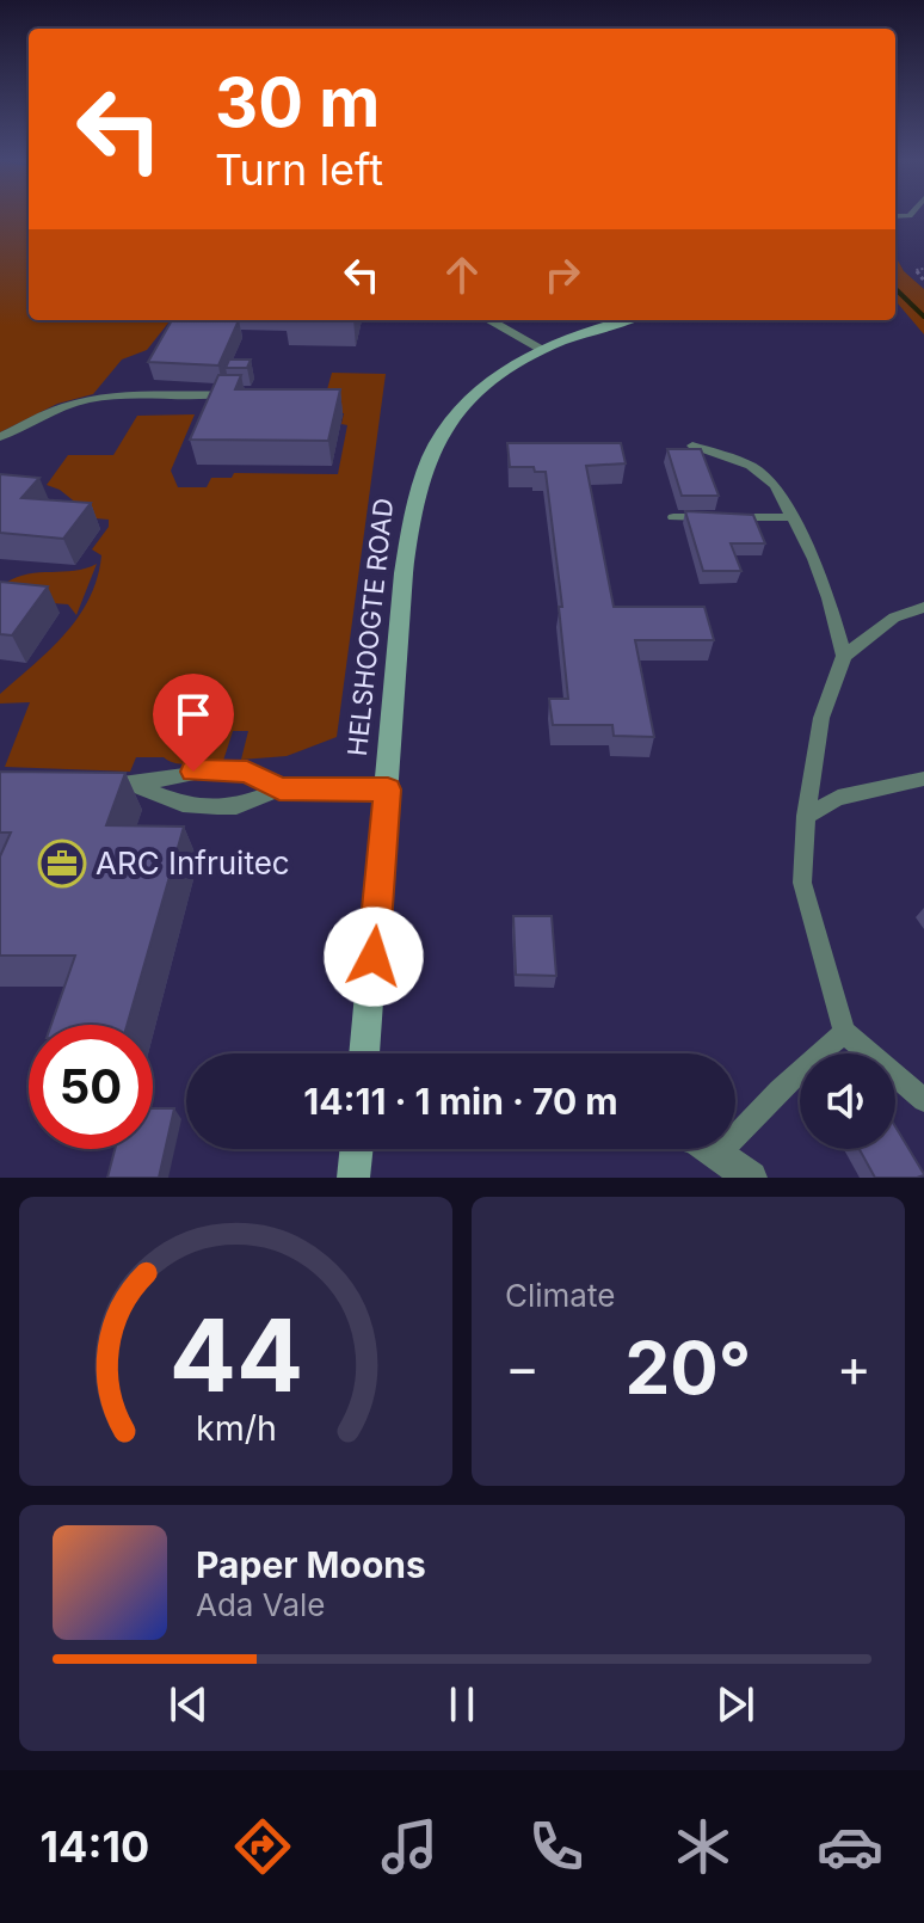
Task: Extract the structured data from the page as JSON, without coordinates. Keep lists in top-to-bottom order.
{
  "streets": {
    "main road": ["HELSHOOGTE ROAD"]
  },
  "places": {
    "office": ["ARC Infruitec"]
  },
  "page": {
    "turn": ["30 m", "Turn left"],
    "limit": "50",
    "trip": "14:11 · 1 min · 70 m",
    "tile": "Climate",
    "heat": ["−", "20°", "+"],
    "song": ["Paper Moons", "Ada Vale"],
    "tabs": "14:10",
    "gauge": ["44", "km/h"]
  }
}
